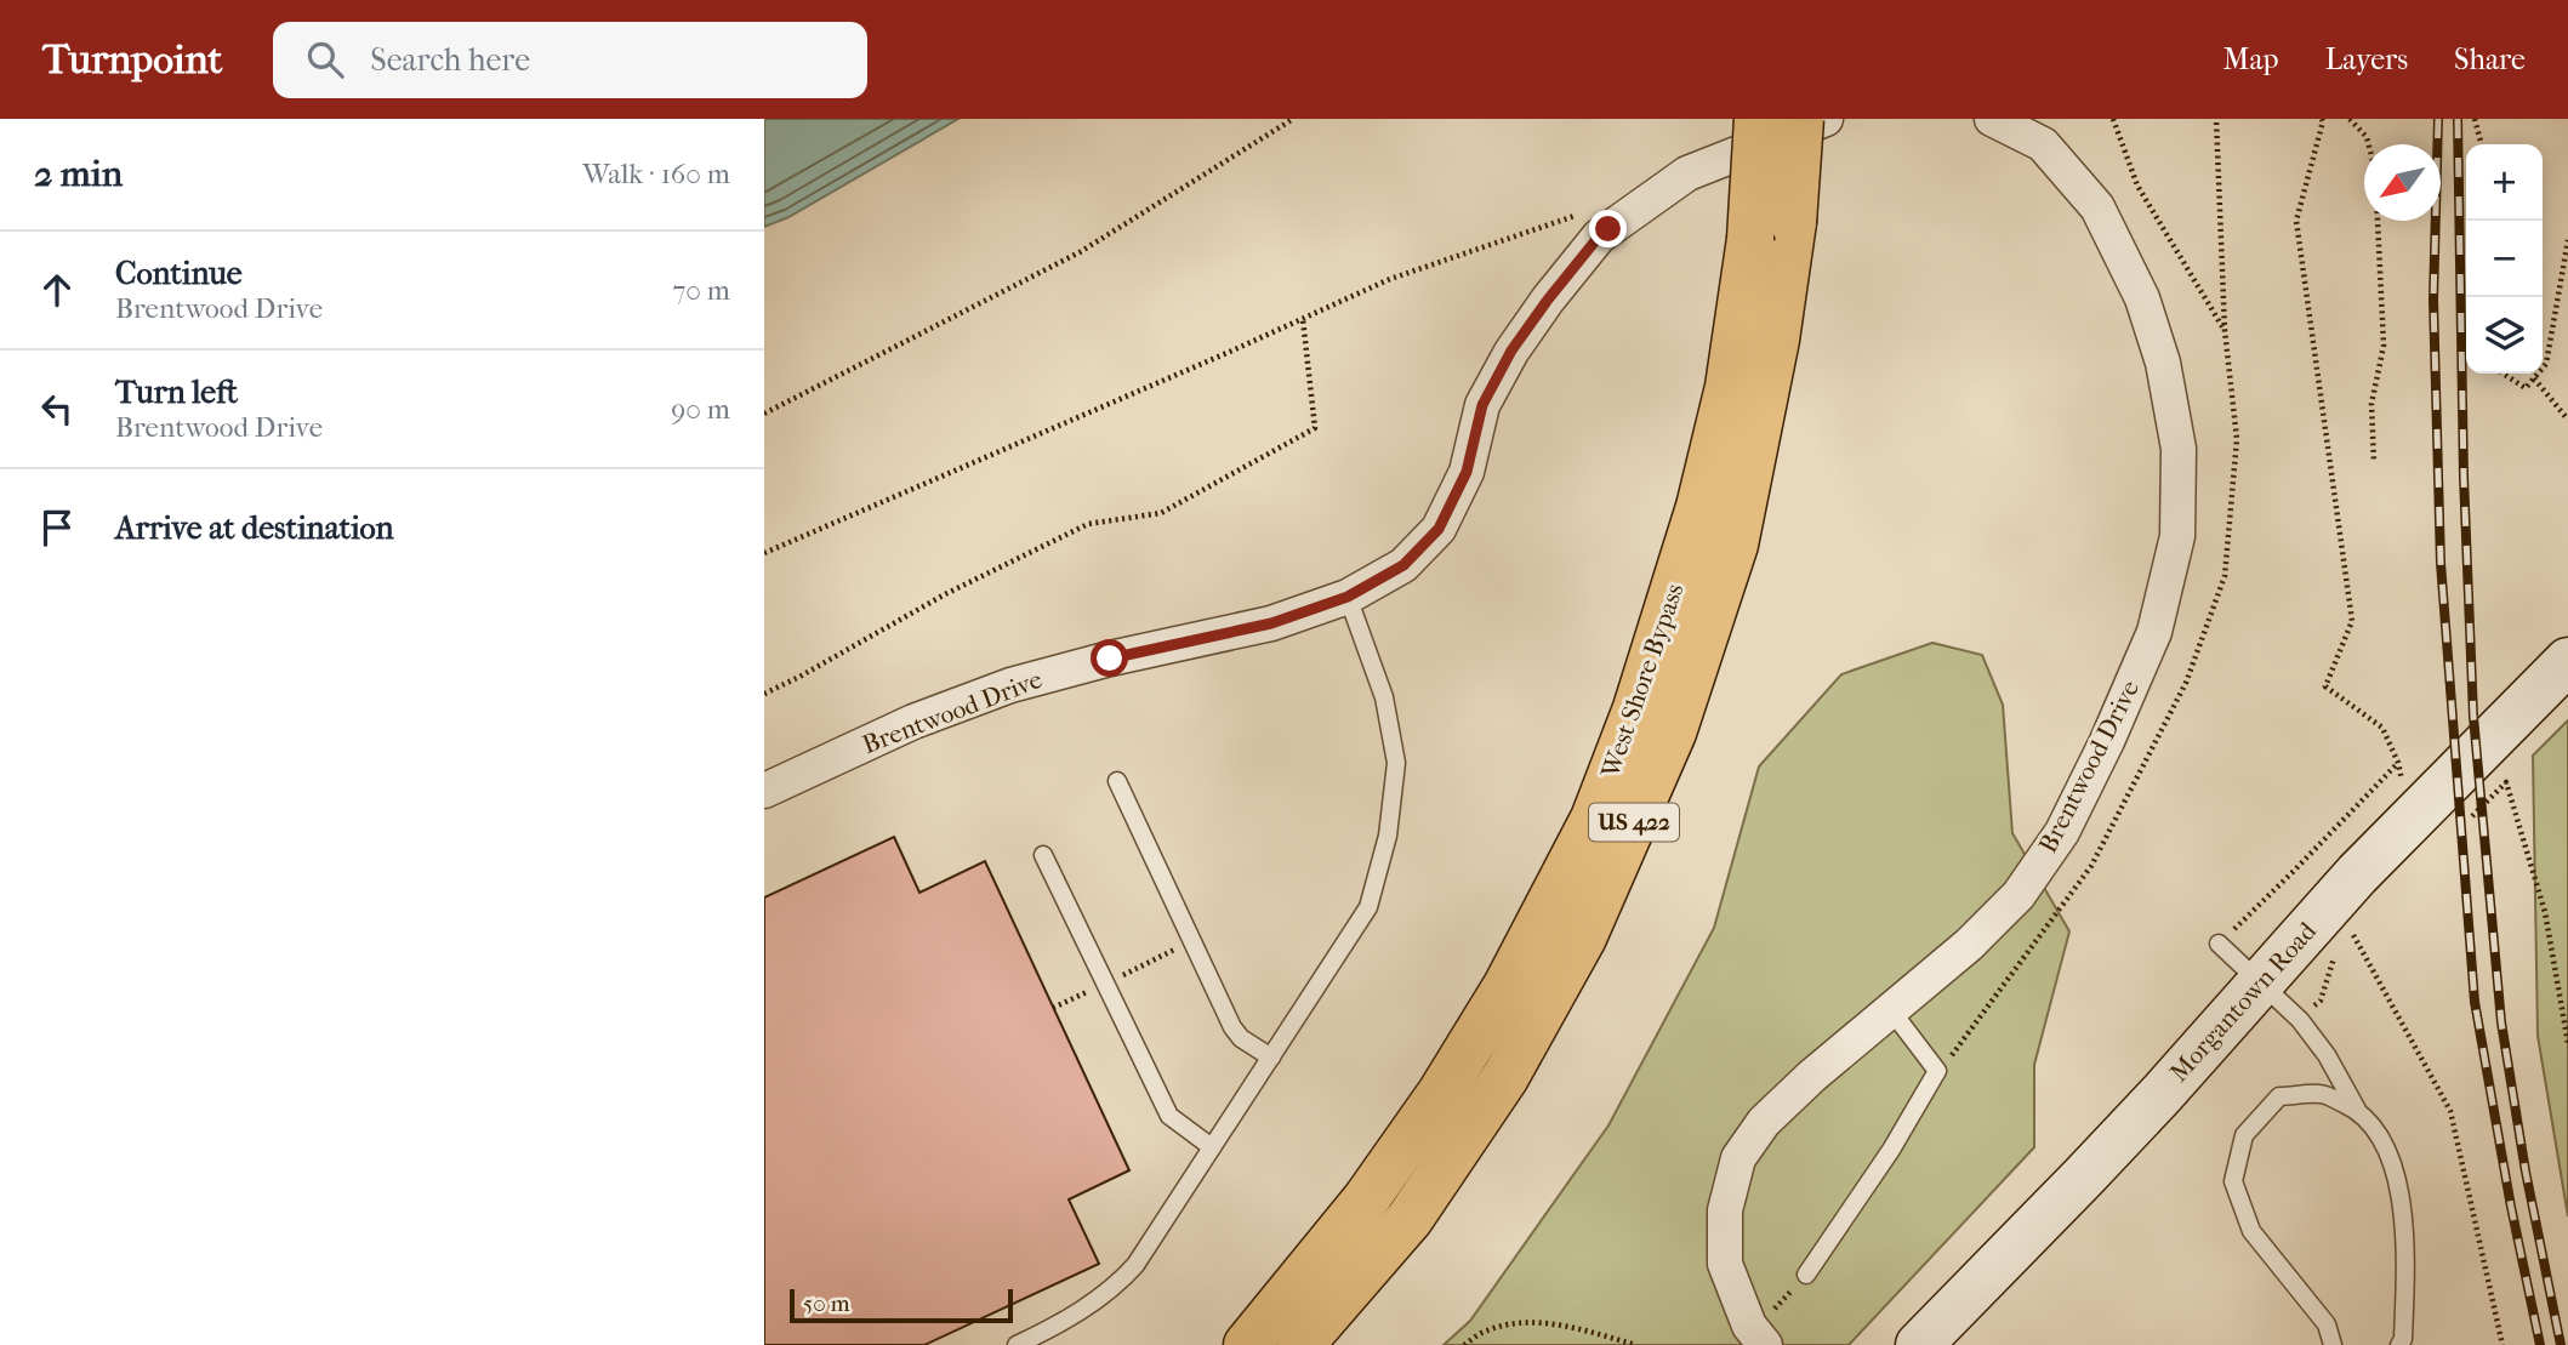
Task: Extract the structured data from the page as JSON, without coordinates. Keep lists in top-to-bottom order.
{
  "streets": {
    "highway": ["West Shore Bypass", "US 422"],
    "main road": ["Morgantown Road"],
    "street": ["Brentwood Drive"]
  },
  "scale_bar": "50 m",
  "north": "bottom left",
  "page": {
    "header": "Turnpoint",
    "search": "Search here",
    "nav": ["Map", "Layers", "Share"],
    "heading": ["2 min", "Walk · 160 m"],
    "map_buttons": ["+", "−"],
    "list": [
      ["Continue", "Brentwood Drive", "70 m"],
      ["Turn left", "Brentwood Drive", "90 m"],
      "Arrive at destination"
    ],
    "scale": "50 m"
  }
}
